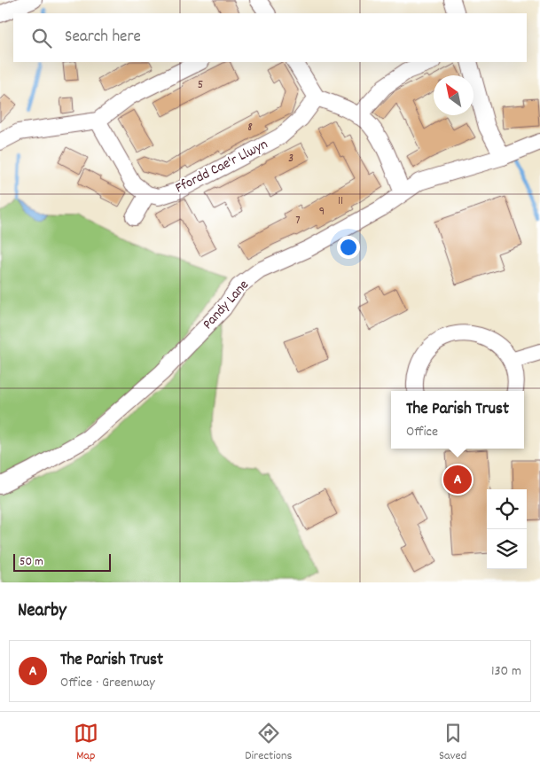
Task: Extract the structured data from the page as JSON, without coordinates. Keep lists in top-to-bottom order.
{
  "streets": {
    "street": ["Ffordd Cae'r Llwyn", "Pandy Lane"]
  },
  "house_numbers": [
    "5",
    "8",
    "3",
    "11",
    "9",
    "7"
  ],
  "scale_bar": "50 m",
  "north": "top left",
  "page": {
    "search": "Search here",
    "popup": ["The Parish Trust", "Office"],
    "pins": "A",
    "scale": "50 m",
    "heading": "Nearby",
    "list": [
      {
        "mark": "A",
        "name": "The Parish Trust",
        "note": "Office · Greenway",
        "value": "130 m"
      }
    ],
    "nav": ["Map", "Directions", "Saved"]
  }
}
